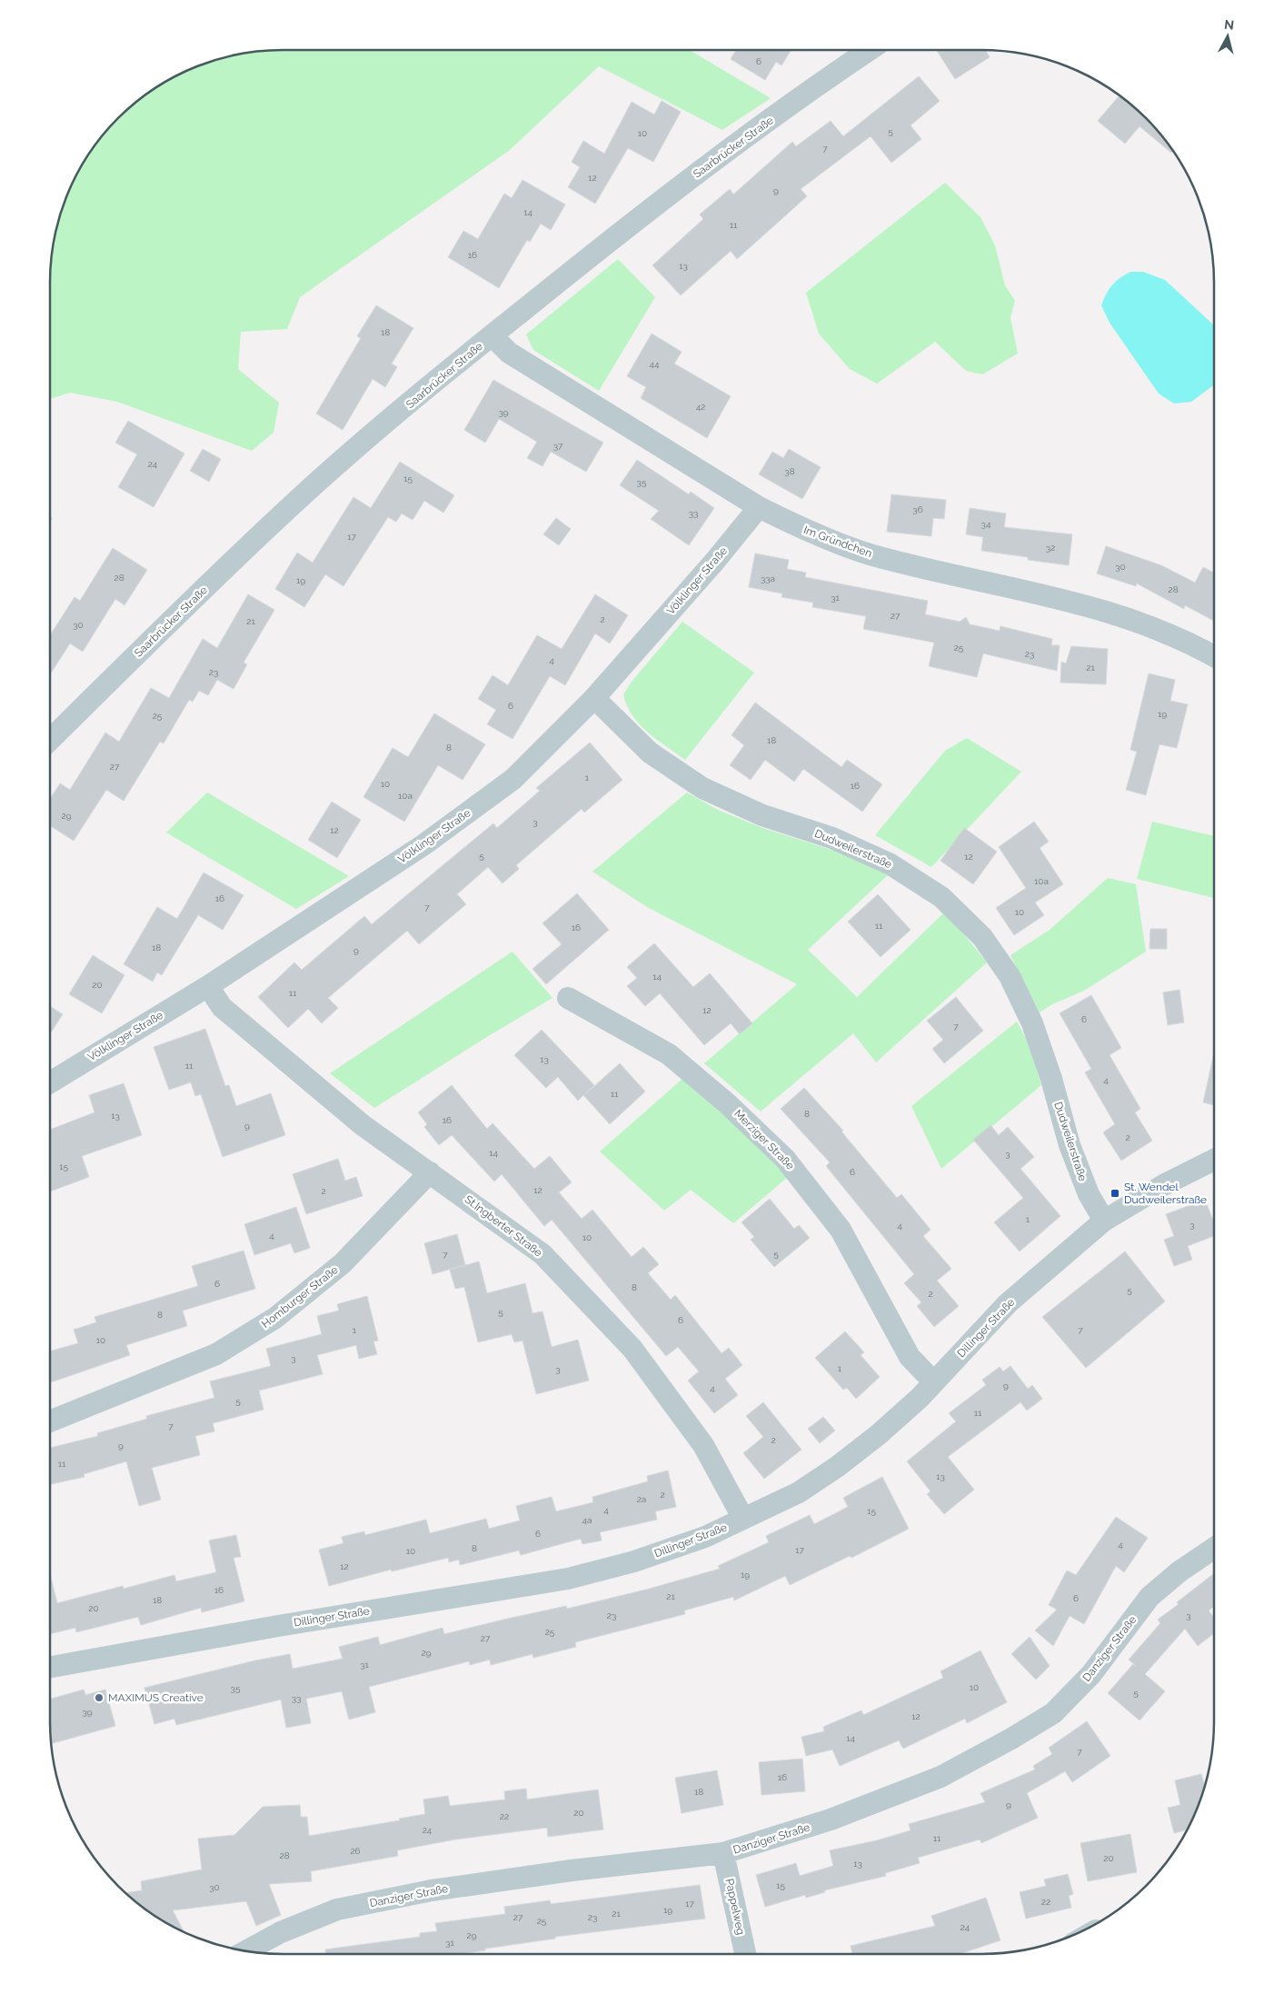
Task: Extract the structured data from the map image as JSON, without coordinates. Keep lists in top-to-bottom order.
{
  "streets": {
    "street": [
      "Saarbrücker Straße",
      "Im Gründchen",
      "Völklinger Straße",
      "Dudweilerstraße",
      "Merziger Straße",
      "St.Ingberter Straße",
      "Homburger Straße",
      "Dillinger Straße",
      "Danziger Straße",
      "Pappelweg"
    ]
  },
  "crossings": [
    ["Saarbrücker Straße", "Im Gründchen"],
    ["Im Gründchen", "Völklinger Straße"],
    ["Völklinger Straße", "Dudweilerstraße"],
    ["Völklinger Straße", "St.Ingberter Straße"],
    ["Dudweilerstraße", "Dillinger Straße"],
    ["Merziger Straße", "Dillinger Straße"],
    ["St.Ingberter Straße", "Homburger Straße"],
    ["St.Ingberter Straße", "Dillinger Straße"],
    ["Danziger Straße", "Pappelweg"]
  ],
  "places": {
    "transit": ["St. Wendel Dudweilerstraße"],
    "other": ["MAXIMUS Creative"]
  },
  "house_numbers": [
    "6",
    "5",
    "10",
    "7",
    "12",
    "9",
    "14",
    "11",
    "16",
    "13",
    "18",
    "44",
    "42",
    "39",
    "37",
    "24",
    "38",
    "15",
    "35",
    "36",
    "33",
    "34",
    "17",
    "32",
    "30",
    "28",
    "33a",
    "19",
    "28",
    "31",
    "27",
    "2",
    "21",
    "30",
    "25",
    "23",
    "4",
    "21",
    "23",
    "6",
    "19",
    "25",
    "18",
    "8",
    "27",
    "1",
    "10",
    "16",
    "10a",
    "29",
    "3",
    "12",
    "5",
    "12",
    "10a",
    "16",
    "7",
    "10",
    "11",
    "16",
    "18",
    "9",
    "14",
    "20",
    "11",
    "12",
    "6",
    "7",
    "13",
    "11",
    "4",
    "11",
    "8",
    "13",
    "16",
    "9",
    "2",
    "14",
    "3",
    "15",
    "6",
    "12",
    "2",
    "1",
    "3",
    "4",
    "4",
    "10",
    "5",
    "7",
    "6",
    "8",
    "5",
    "2",
    "5",
    "8",
    "6",
    "1",
    "7",
    "10",
    "3",
    "1",
    "3",
    "9",
    "4",
    "5",
    "11",
    "7",
    "2",
    "9",
    "11",
    "13",
    "2",
    "2a",
    "4",
    "15",
    "4a",
    "6",
    "4",
    "8",
    "17",
    "10",
    "12",
    "19",
    "16",
    "21",
    "6",
    "18",
    "20",
    "23",
    "3",
    "25",
    "27",
    "29",
    "31",
    "10",
    "35",
    "5",
    "33",
    "39",
    "12",
    "14",
    "7",
    "16",
    "18",
    "9",
    "20",
    "22",
    "24",
    "11",
    "26",
    "28",
    "20",
    "13",
    "15",
    "30",
    "22",
    "17",
    "19",
    "21",
    "27",
    "23",
    "25",
    "24",
    "29",
    "31"
  ],
  "north": "top"
}
